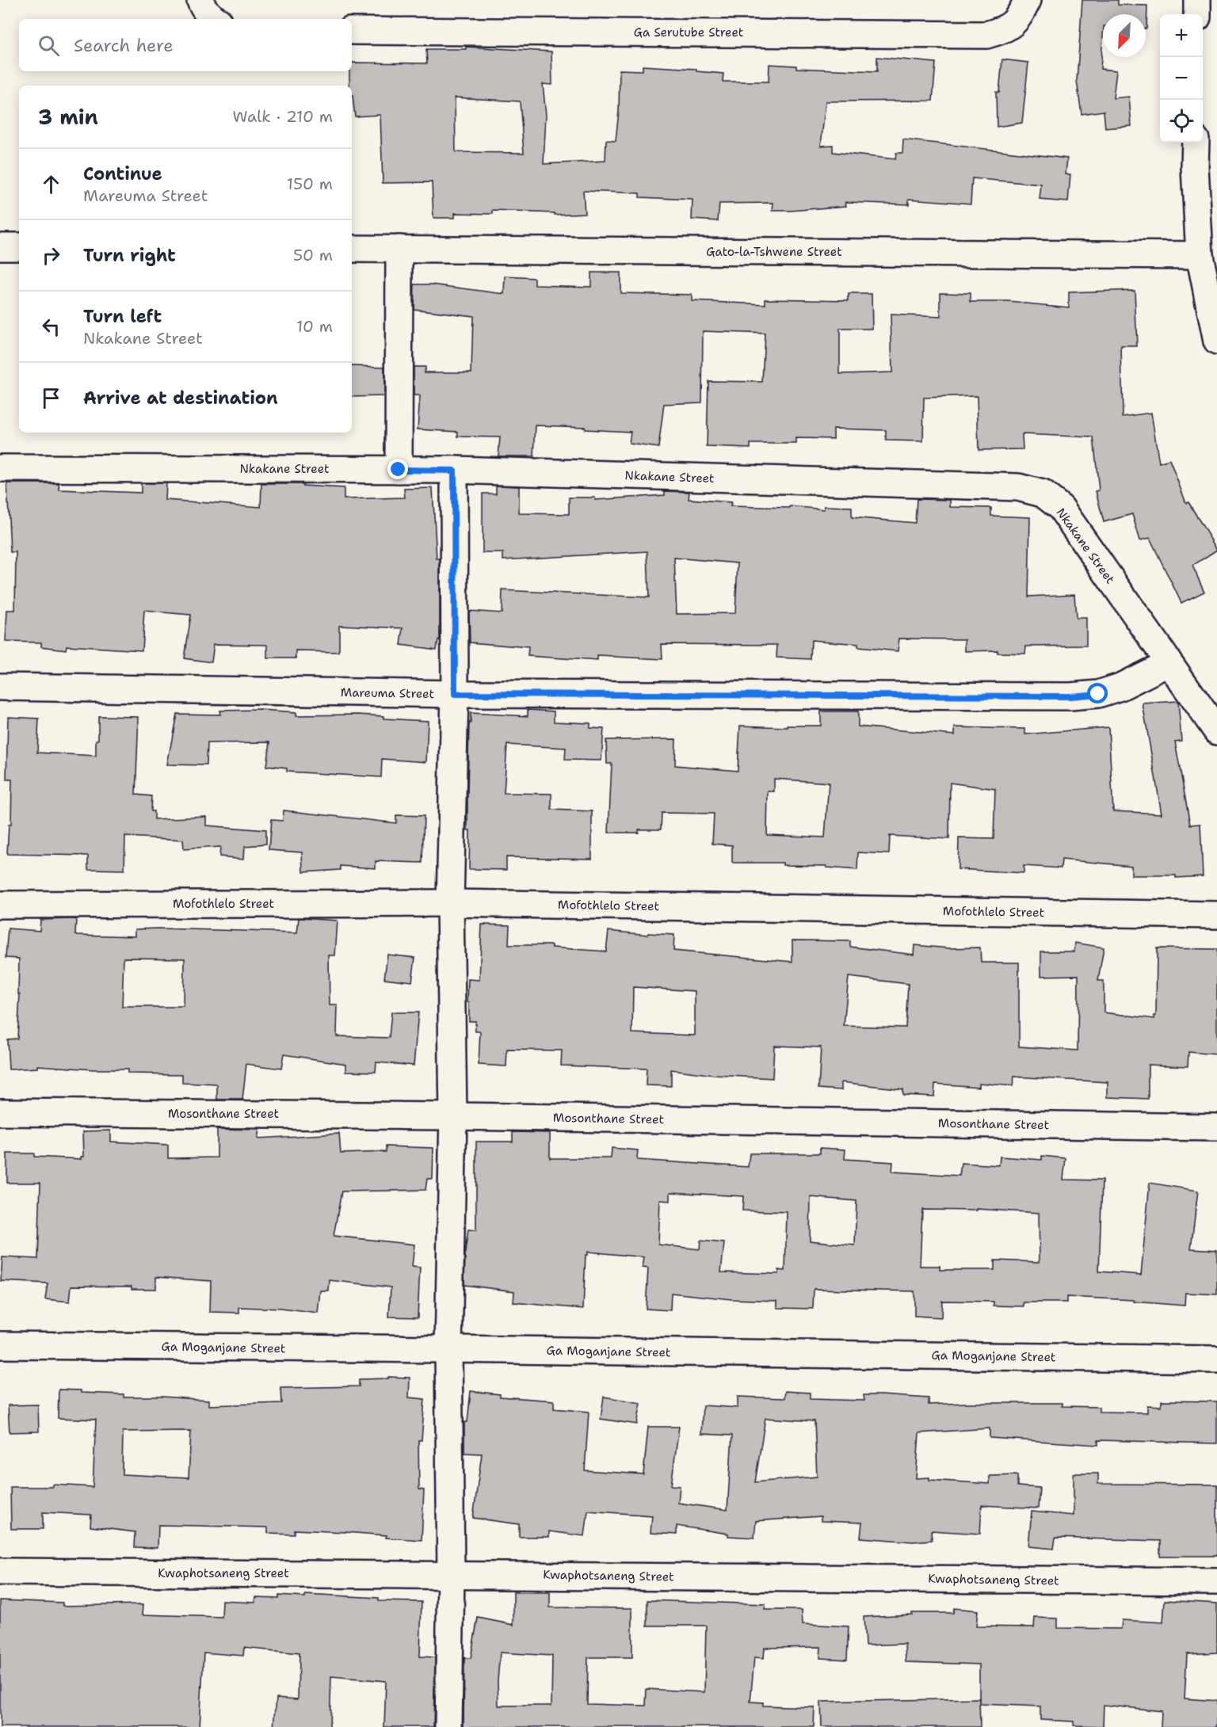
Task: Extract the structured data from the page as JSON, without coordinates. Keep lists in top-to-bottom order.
{
  "streets": {
    "street": [
      "Ga Serutube Street",
      "Gato-la-Tshwene Street",
      "Nkakane Street",
      "Mareuma Street",
      "Mofothlelo Street",
      "Mosonthane Street",
      "Ga Moganjane Street",
      "Kwaphotsaneng Street"
    ]
  },
  "crossings": [
    ["Nkakane Street", "Mareuma Street"]
  ],
  "north": "bottom left",
  "page": {
    "map_buttons": ["+", "−"],
    "search": "Search here",
    "heading": ["3 min", "Walk · 210 m"],
    "list": [
      ["Continue", "Mareuma Street", "150 m"],
      ["Turn right", "50 m"],
      ["Turn left", "Nkakane Street", "10 m"],
      "Arrive at destination"
    ]
  }
}
